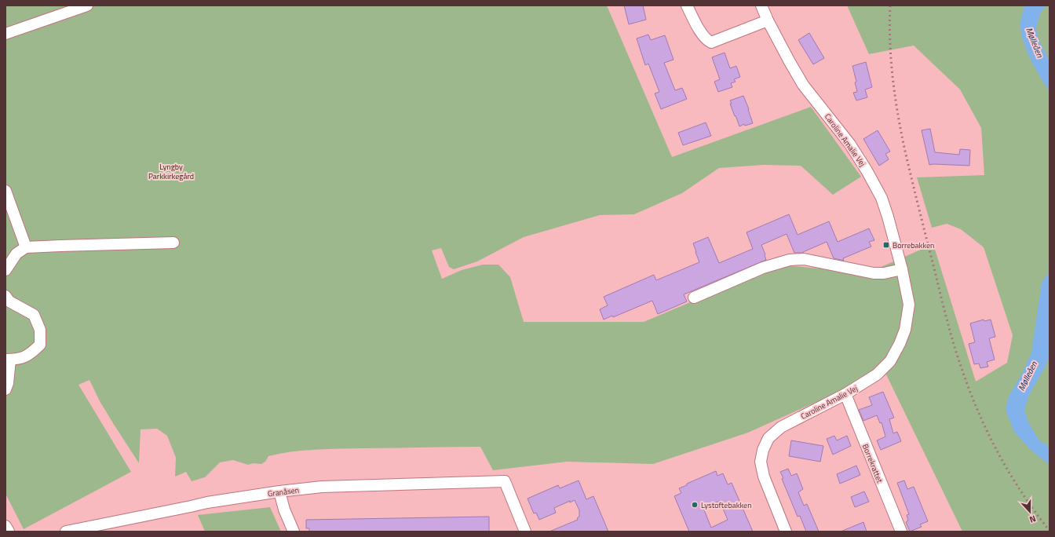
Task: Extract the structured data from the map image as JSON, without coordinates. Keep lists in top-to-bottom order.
{
  "streets": {
    "street": ["Caroline Amalie Vej", "Borrekrattet", "Granåsen"]
  },
  "crossings": [
    ["Caroline Amalie Vej", "Borrekrattet"]
  ],
  "water": ["Mølleåen"],
  "parks": ["Lyngby Parkkirkegård"],
  "places": {
    "transit": ["Borrebakken"],
    "other": ["Lystoftebakken"]
  },
  "north": "bottom"
}
